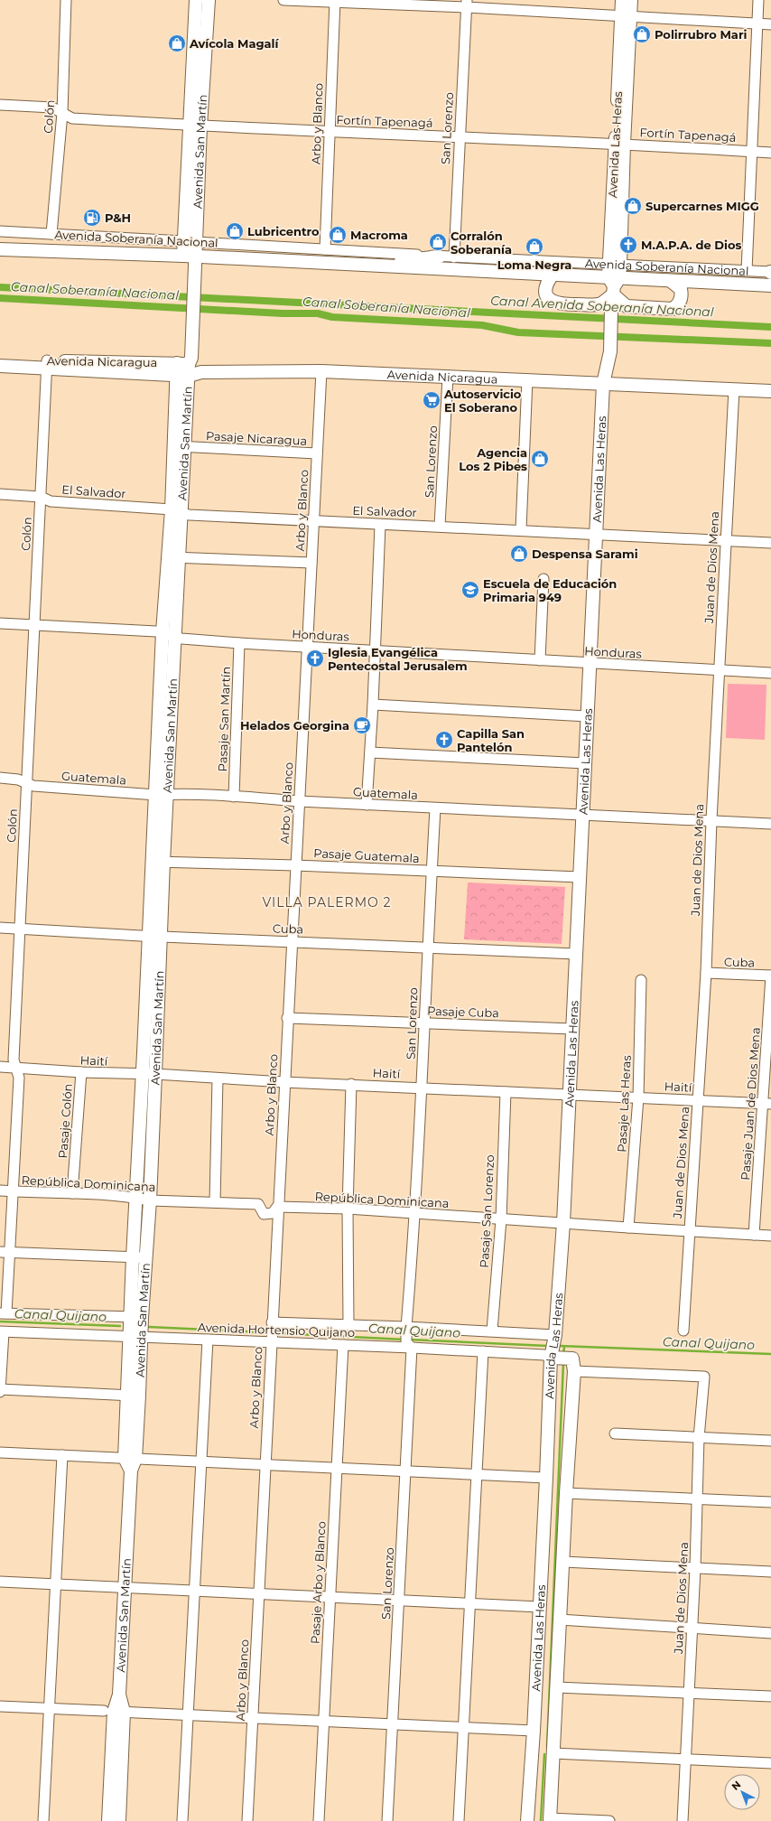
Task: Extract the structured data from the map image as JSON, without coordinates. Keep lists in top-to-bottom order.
{
  "streets": {
    "main road": [
      "Avenida Las Heras",
      "Avenida San Martín",
      "Avenida Soberanía Nacional",
      "Avenida Nicaragua"
    ],
    "street": [
      "Colón",
      "Fortín Tapenagá",
      "Arbo y Blanco",
      "San Lorenzo",
      "Pasaje Nicaragua",
      "El Salvador",
      "Juan de Dios Mena",
      "Honduras",
      "Pasaje San Martín",
      "Guatemala",
      "Pasaje Guatemala",
      "Cuba",
      "Pasaje Cuba",
      "Haití",
      "Pasaje Las Heras",
      "Pasaje Juan de Dios Mena",
      "Pasaje Colón",
      "República Dominicana",
      "Pasaje San Lorenzo",
      "Avenida Hortensio Quijano",
      "Pasaje Arbo y Blanco"
    ]
  },
  "crossings": [
    ["Colón", "Fortín Tapenagá"],
    ["Colón", "Avenida Soberanía Nacional"],
    ["Colón", "Avenida Nicaragua"],
    ["Colón", "El Salvador"],
    ["Colón", "Honduras"],
    ["Colón", "Guatemala"],
    ["Colón", "Cuba"],
    ["Colón", "Haití"],
    ["Colón", "República Dominicana"],
    ["Fortín Tapenagá", "Arbo y Blanco"],
    ["Fortín Tapenagá", "San Lorenzo"],
    ["Fortín Tapenagá", "Avenida Las Heras"],
    ["Fortín Tapenagá", "Avenida San Martín"],
    ["Arbo y Blanco", "Avenida Soberanía Nacional"],
    ["Arbo y Blanco", "Avenida Nicaragua"],
    ["Arbo y Blanco", "Pasaje Nicaragua"],
    ["Arbo y Blanco", "El Salvador"],
    ["Arbo y Blanco", "Honduras"],
    ["Arbo y Blanco", "Guatemala"],
    ["Arbo y Blanco", "Pasaje Guatemala"],
    ["Arbo y Blanco", "Cuba"],
    ["Arbo y Blanco", "Pasaje Cuba"],
    ["Arbo y Blanco", "Haití"],
    ["Arbo y Blanco", "República Dominicana"],
    ["Arbo y Blanco", "Avenida Hortensio Quijano"],
    ["San Lorenzo", "Avenida Soberanía Nacional"],
    ["San Lorenzo", "Avenida Nicaragua"],
    ["San Lorenzo", "El Salvador"],
    ["San Lorenzo", "Guatemala"],
    ["San Lorenzo", "Pasaje Guatemala"],
    ["San Lorenzo", "Cuba"],
    ["San Lorenzo", "Pasaje Cuba"],
    ["San Lorenzo", "Haití"],
    ["San Lorenzo", "República Dominicana"],
    ["San Lorenzo", "Avenida Hortensio Quijano"],
    ["Avenida Las Heras", "Avenida Soberanía Nacional"],
    ["Avenida Las Heras", "Avenida Nicaragua"],
    ["Avenida Las Heras", "El Salvador"],
    ["Avenida Las Heras", "Juan de Dios Mena"],
    ["Avenida Las Heras", "Honduras"],
    ["Avenida Las Heras", "Guatemala"],
    ["Avenida Las Heras", "Pasaje Guatemala"],
    ["Avenida Las Heras", "Cuba"],
    ["Avenida Las Heras", "Pasaje Cuba"],
    ["Avenida Las Heras", "Haití"],
    ["Avenida Las Heras", "República Dominicana"],
    ["Avenida Las Heras", "Avenida Hortensio Quijano"],
    ["Avenida San Martín", "Avenida Soberanía Nacional"],
    ["Avenida San Martín", "Avenida Nicaragua"],
    ["Avenida San Martín", "Pasaje Nicaragua"],
    ["Avenida San Martín", "El Salvador"],
    ["Avenida San Martín", "Honduras"],
    ["Avenida San Martín", "Guatemala"],
    ["Avenida San Martín", "Pasaje Guatemala"],
    ["Avenida San Martín", "Cuba"],
    ["Avenida San Martín", "Haití"],
    ["Avenida San Martín", "República Dominicana"],
    ["Avenida San Martín", "Avenida Hortensio Quijano"],
    ["Avenida Nicaragua", "Juan de Dios Mena"],
    ["El Salvador", "Juan de Dios Mena"],
    ["Juan de Dios Mena", "Honduras"],
    ["Juan de Dios Mena", "Guatemala"],
    ["Juan de Dios Mena", "Cuba"],
    ["Juan de Dios Mena", "Haití"],
    ["Juan de Dios Mena", "República Dominicana"],
    ["Honduras", "Pasaje San Martín"],
    ["Pasaje San Martín", "Guatemala"],
    ["Cuba", "Pasaje Juan de Dios Mena"],
    ["Haití", "Pasaje Las Heras"],
    ["Haití", "Pasaje Juan de Dios Mena"],
    ["Haití", "Pasaje Colón"],
    ["Haití", "Pasaje San Lorenzo"],
    ["Pasaje Las Heras", "República Dominicana"],
    ["Pasaje Juan de Dios Mena", "República Dominicana"],
    ["Pasaje Colón", "República Dominicana"],
    ["República Dominicana", "Pasaje San Lorenzo"],
    ["Pasaje San Lorenzo", "Avenida Hortensio Quijano"],
    ["Avenida Hortensio Quijano", "Pasaje Arbo y Blanco"]
  ],
  "districts": ["VILLA PALERMO 2"],
  "water": ["Canal Soberanía Nacional", "Canal Avenida Soberanía Nacional", "Canal Quijano"],
  "places": {
    "shop": [
      "Polirrubro Mari",
      "Avícola Magalí",
      "Supercarnes MIGG",
      "Lubricentro",
      "Macroma",
      "Corralón Soberanía",
      "Loma Negra",
      "Agencia Los 2 Pibes",
      "Despensa Sarami"
    ],
    "fuel station": ["P&H"],
    "church": ["M.A.P.A. de Dios", "Iglesia Evangélica Pentecostal Jerusalem", "Capilla San Pantelón"],
    "supermarket": ["Autoservicio El Soberano"],
    "school or university": ["Escuela de Educación Primaria 949"],
    "cafe": ["Helados Georgina"]
  },
  "north": "top left"
}
